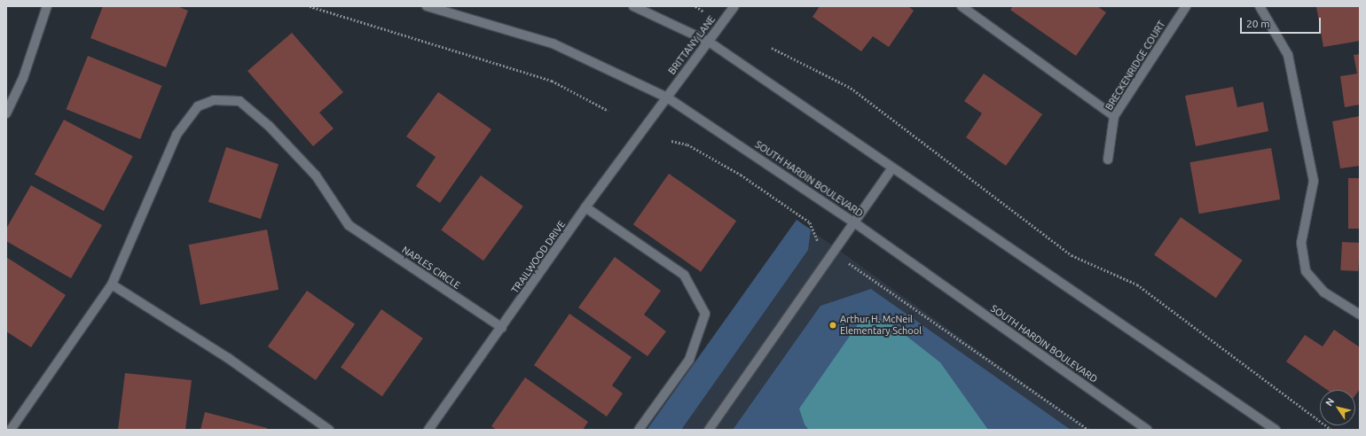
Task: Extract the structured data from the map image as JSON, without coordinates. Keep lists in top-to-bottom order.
{
  "streets": {
    "main road": [
      "BRITTANY LANE",
      "BRECKENRIDGE COURT",
      "SOUTH HARDIN BOULEVARD",
      "TRAILWOOD DRIVE",
      "NAPLES CIRCLE"
    ]
  },
  "crossings": [
    ["BRITTANY LANE", "SOUTH HARDIN BOULEVARD"],
    ["BRITTANY LANE", "TRAILWOOD DRIVE"],
    ["SOUTH HARDIN BOULEVARD", "TRAILWOOD DRIVE"],
    ["TRAILWOOD DRIVE", "NAPLES CIRCLE"]
  ],
  "places": ["Arthur H. McNeil Elementary School"],
  "scale_bar": "20 m",
  "north": "top left"
}
